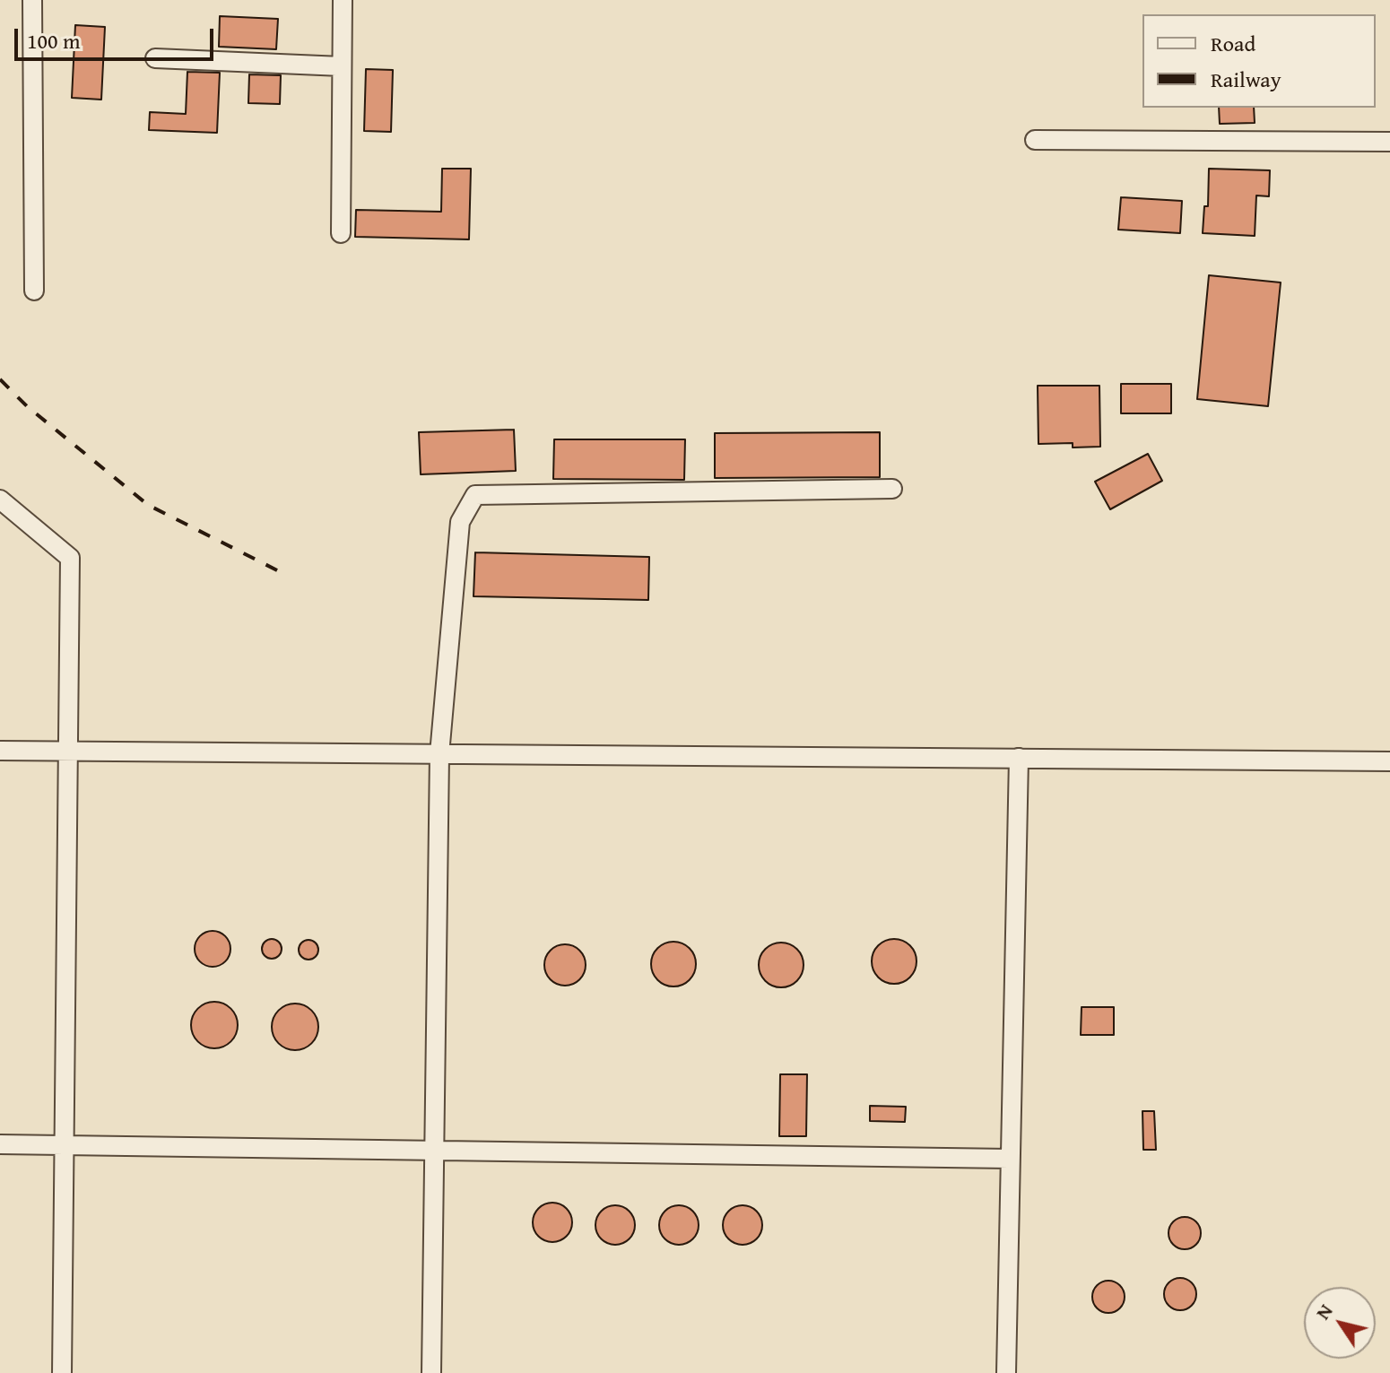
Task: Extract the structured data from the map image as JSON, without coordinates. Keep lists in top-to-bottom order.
{
  "legend": ["Road", "Railway"],
  "scale_bar": "100 m",
  "north": "top left"
}
